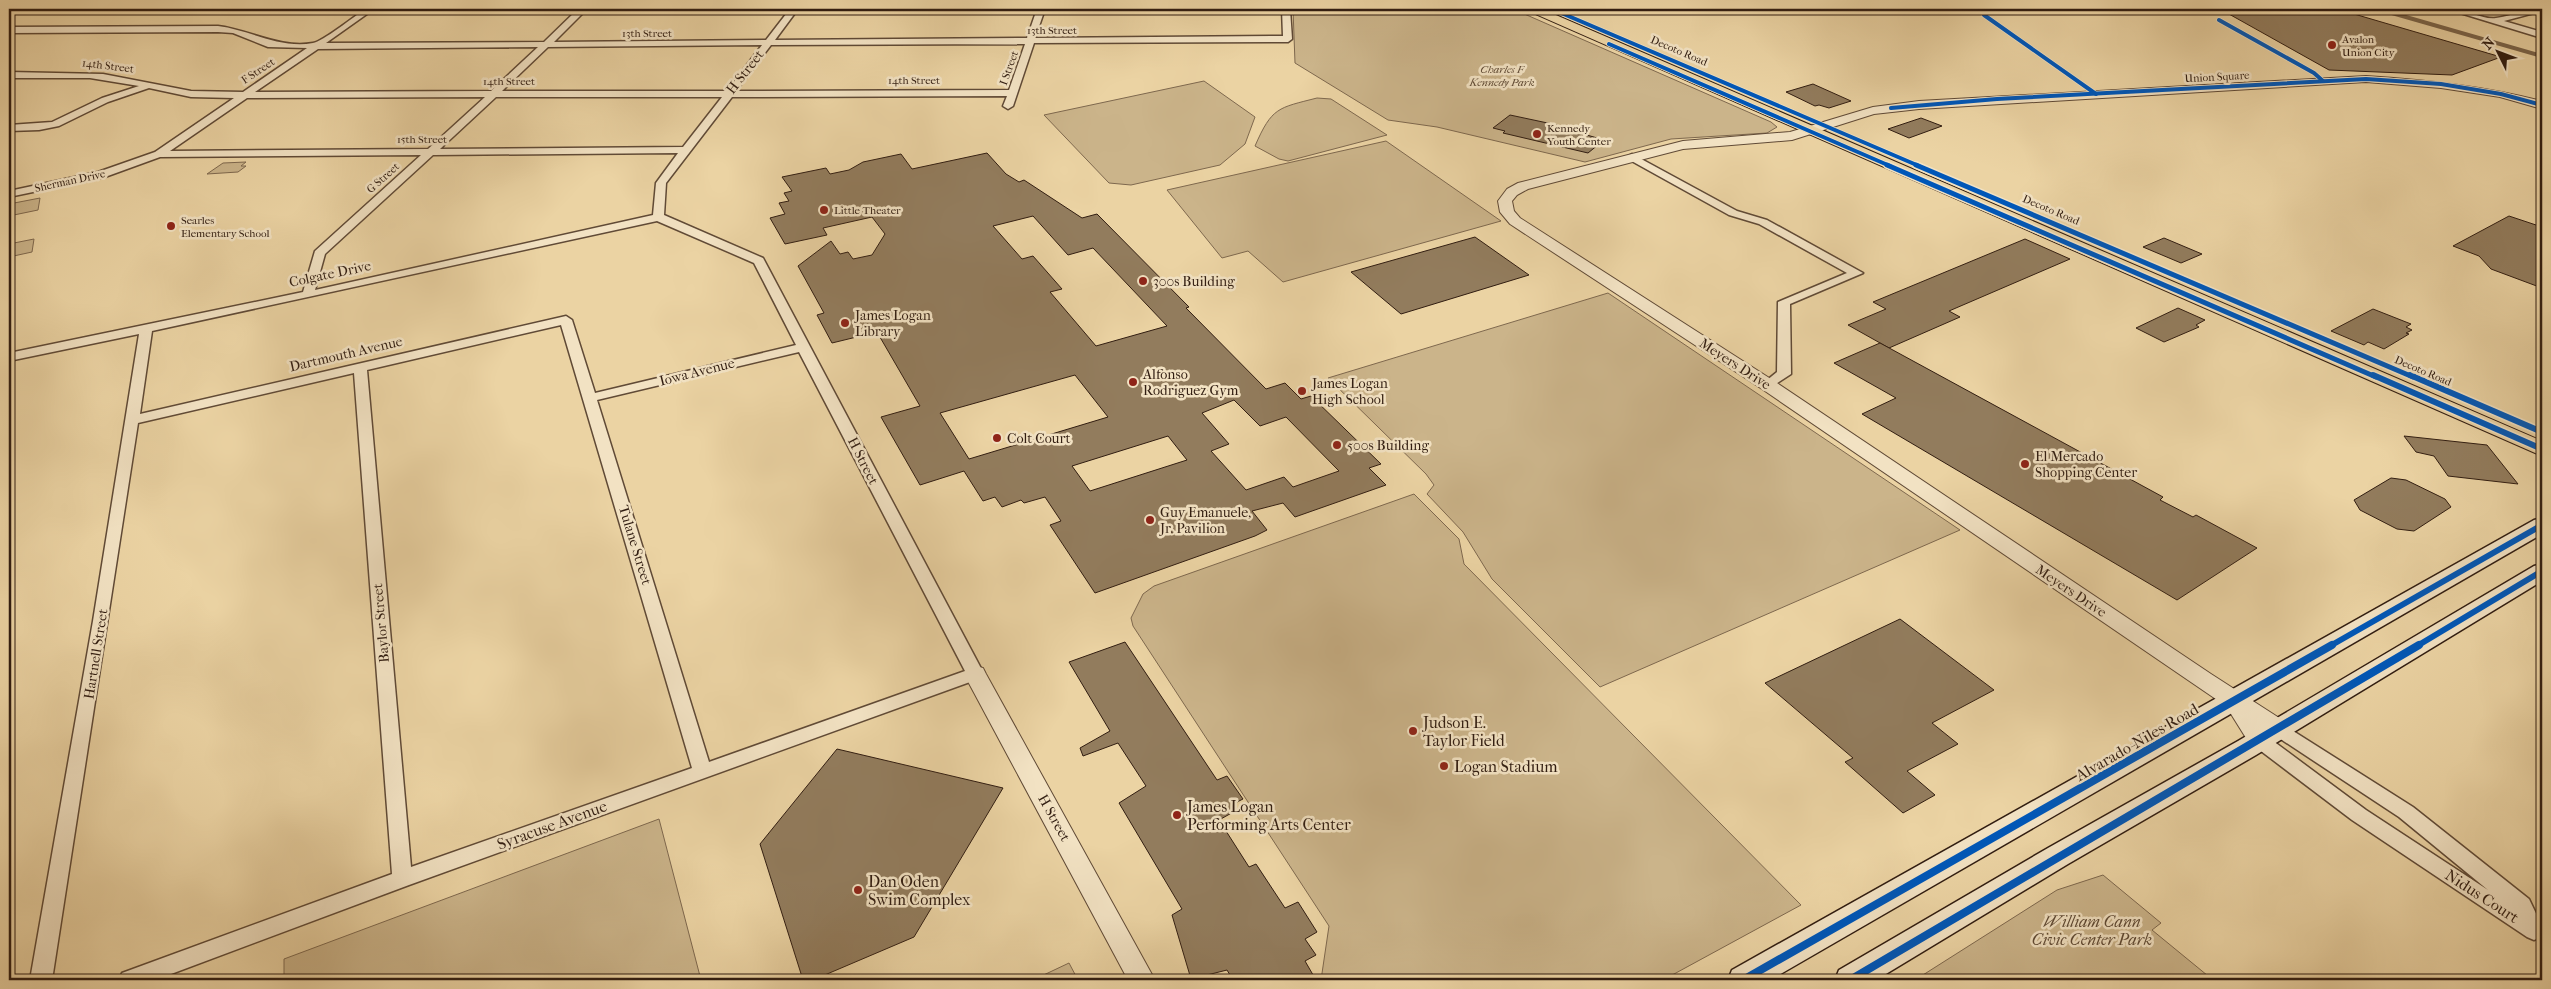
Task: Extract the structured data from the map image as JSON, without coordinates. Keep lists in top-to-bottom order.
{
  "streets": {
    "main road": ["Decoto Road", "Alvarado-Niles Road"],
    "street": [
      "13th Street",
      "14th Street",
      "I Street",
      "F Street",
      "H Street",
      "Union Square",
      "15th Street",
      "G Street",
      "Sherman Drive",
      "Colgate Drive",
      "Dartmouth Avenue",
      "Meyers Drive",
      "Iowa Avenue",
      "Tulane Street",
      "Baylor Street",
      "Hartnell Street",
      "Syracuse Avenue",
      "Nidus Court"
    ]
  },
  "crossings": [
    ["13th Street", "I Street"],
    ["13th Street", "F Street"],
    ["13th Street", "H Street"],
    ["13th Street", "G Street"],
    ["Decoto Road", "Union Square"],
    ["Decoto Road", "Meyers Drive"],
    ["14th Street", "I Street"],
    ["14th Street", "F Street"],
    ["14th Street", "H Street"],
    ["14th Street", "G Street"],
    ["F Street", "15th Street"],
    ["F Street", "Sherman Drive"],
    ["H Street", "15th Street"],
    ["H Street", "Colgate Drive"],
    ["H Street", "Iowa Avenue"],
    ["H Street", "Syracuse Avenue"],
    ["Union Square", "Meyers Drive"],
    ["15th Street", "G Street"],
    ["15th Street", "Sherman Drive"],
    ["G Street", "Colgate Drive"],
    ["Colgate Drive", "Hartnell Street"],
    ["Dartmouth Avenue", "Tulane Street"],
    ["Dartmouth Avenue", "Baylor Street"],
    ["Dartmouth Avenue", "Hartnell Street"],
    ["Meyers Drive", "Alvarado-Niles Road"],
    ["Meyers Drive", "Nidus Court"],
    ["Iowa Avenue", "Tulane Street"],
    ["Tulane Street", "Syracuse Avenue"],
    ["Baylor Street", "Syracuse Avenue"]
  ],
  "parks": ["Charles F Kennedy Park", "William Cann Civic Center Park"],
  "places": [
    "Avalon Union City",
    "Kennedy Youth Center",
    "Little Theater",
    "Searles Elementary School",
    "300s Building",
    "James Logan Library",
    "Alfonso Rodriguez Gym",
    "James Logan High School",
    "Colt Court",
    "500s Building",
    "El Mercado Shopping Center",
    "Guy Emanuele, Jr. Pavilion",
    "Judson E. Taylor Field",
    "Logan Stadium",
    "James Logan Performing Arts Center",
    "Dan Oden Swim Complex"
  ],
  "north": "top left"
}
